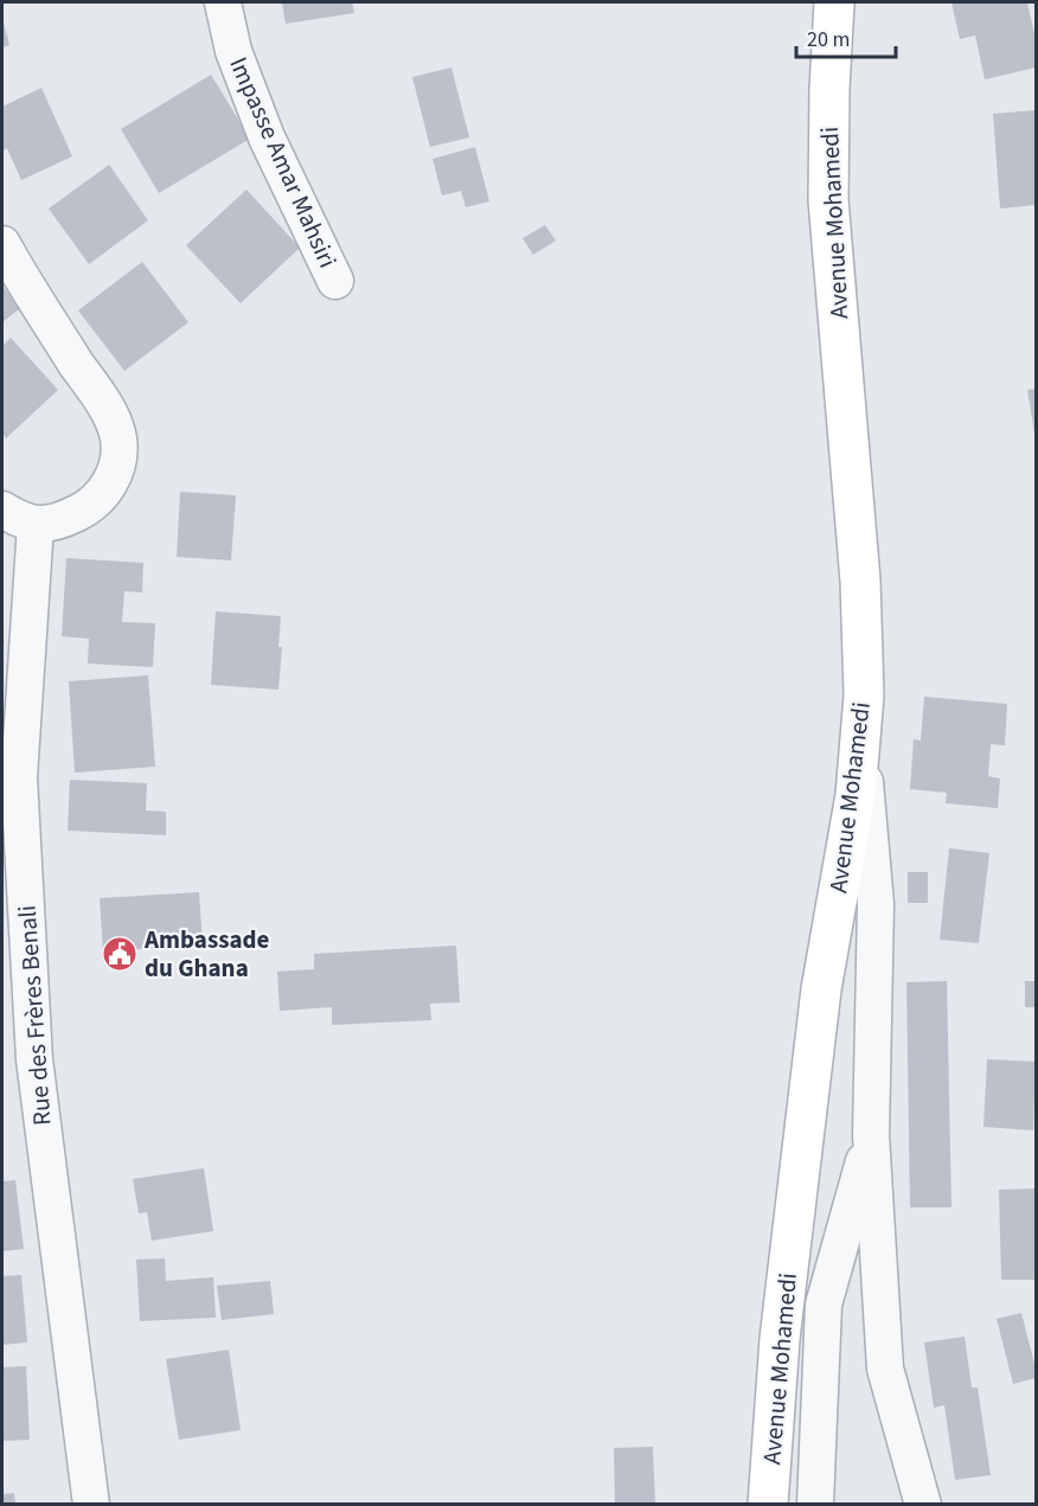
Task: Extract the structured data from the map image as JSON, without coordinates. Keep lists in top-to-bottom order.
{
  "streets": {
    "main road": ["Avenue Mohamedi"],
    "street": ["Impasse Amar Mahsiri", "Rue des Frères Benali"]
  },
  "places": {
    "public building": ["Ambassade du Ghana"]
  },
  "scale_bar": "20 m"
}
